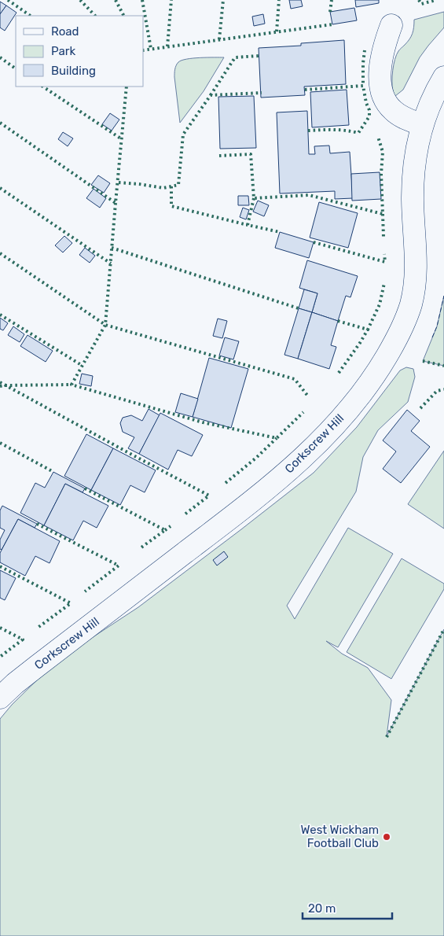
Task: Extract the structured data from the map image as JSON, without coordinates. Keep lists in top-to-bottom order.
{
  "streets": {
    "street": ["Corkscrew Hill"]
  },
  "places": ["West Wickham Football Club"],
  "legend": ["Road", "Park", "Building"],
  "scale_bar": "20 m"
}
